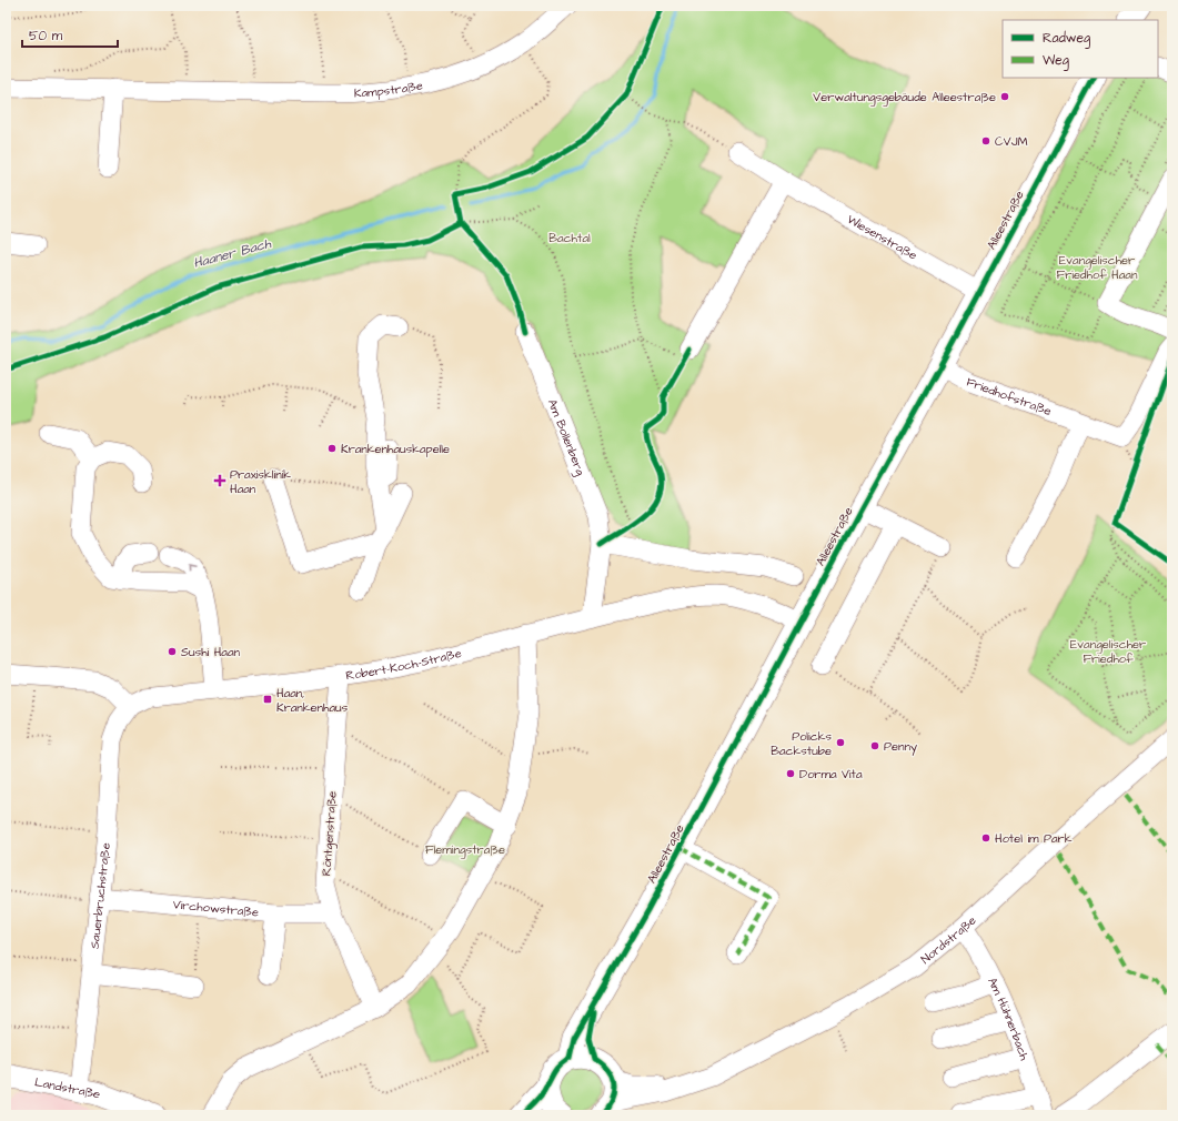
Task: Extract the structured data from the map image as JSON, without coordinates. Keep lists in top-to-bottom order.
{
  "streets": {
    "main road": ["Alleestraße", "Landstraße"],
    "street": [
      "Kampstraße",
      "Wiesenstraße",
      "Friedhofstraße",
      "Am Bollenberg",
      "Robert-Koch-Straße",
      "Röntgenstraße",
      "Sauerbruchstraße",
      "Virchowstraße",
      "Nordstraße",
      "Am Hühnerbach"
    ]
  },
  "crossings": [
    ["Alleestraße", "Wiesenstraße"],
    ["Alleestraße", "Friedhofstraße"],
    ["Alleestraße", "Robert-Koch-Straße"],
    ["Am Bollenberg", "Robert-Koch-Straße"],
    ["Robert-Koch-Straße", "Röntgenstraße"],
    ["Robert-Koch-Straße", "Sauerbruchstraße"],
    ["Röntgenstraße", "Virchowstraße"],
    ["Sauerbruchstraße", "Virchowstraße"],
    ["Sauerbruchstraße", "Landstraße"],
    ["Nordstraße", "Am Hühnerbach"]
  ],
  "water": ["Haaner Bach"],
  "parks": [
    "Bachtal",
    "Evangelischer Friedhof Haan",
    "Evangelischer Friedhof",
    "Flemingstraße"
  ],
  "places": {
    "other": [
      "Verwaltungsgebäude Alleestraße",
      "CVJM",
      "Krankenhauskapelle",
      "Sushi Haan",
      "Policks Backstube",
      "Penny",
      "Dorma Vita",
      "Hotel im Park"
    ],
    "health": ["Praxisklinik Haan"],
    "transit": ["Haan, Krankenhaus"]
  },
  "legend": ["Radweg", "Weg"],
  "scale_bar": "50 m"
}
